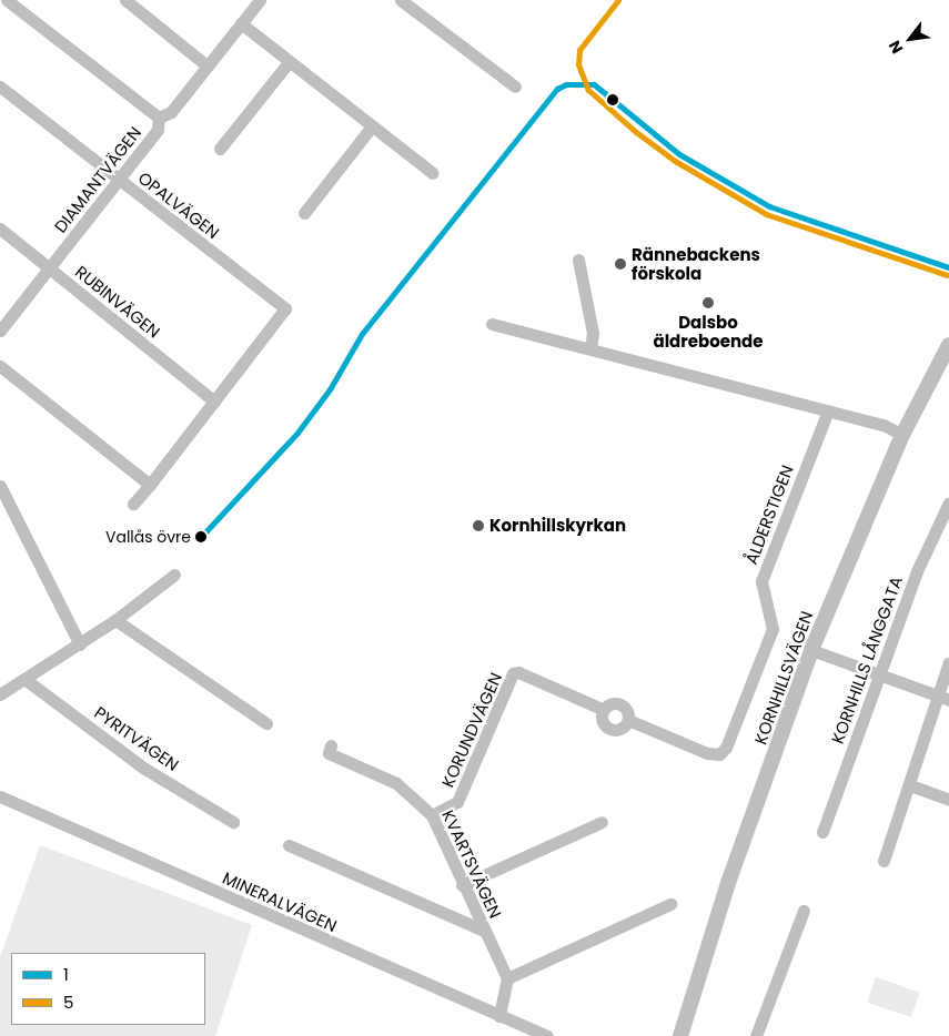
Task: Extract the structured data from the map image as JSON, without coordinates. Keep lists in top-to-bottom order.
{
  "streets": {
    "street": [
      "DIAMANTVÄGEN",
      "OPALVÄGEN",
      "RUBINVÄGEN",
      "ÅLDERSTIGEN",
      "KORNHILLS LÅNGGATA",
      "KORNHILLSVÄGEN",
      "KORUNDVÄGEN",
      "PYRITVÄGEN",
      "KVARTSVÄGEN",
      "MINERALVÄGEN"
    ]
  },
  "crossings": [
    ["DIAMANTVÄGEN", "OPALVÄGEN"],
    ["DIAMANTVÄGEN", "RUBINVÄGEN"],
    ["OPALVÄGEN", "RUBINVÄGEN"],
    ["ÅLDERSTIGEN", "KORUNDVÄGEN"],
    ["KORUNDVÄGEN", "KVARTSVÄGEN"]
  ],
  "places": [
    "Rännebackens förskola",
    "Dalsbo äldreboende",
    "Kornhillskyrkan",
    "Vallås övre"
  ],
  "lines": ["transit line 5", "transit line 1"],
  "legend": ["1", "5"],
  "north": "bottom left"
}
